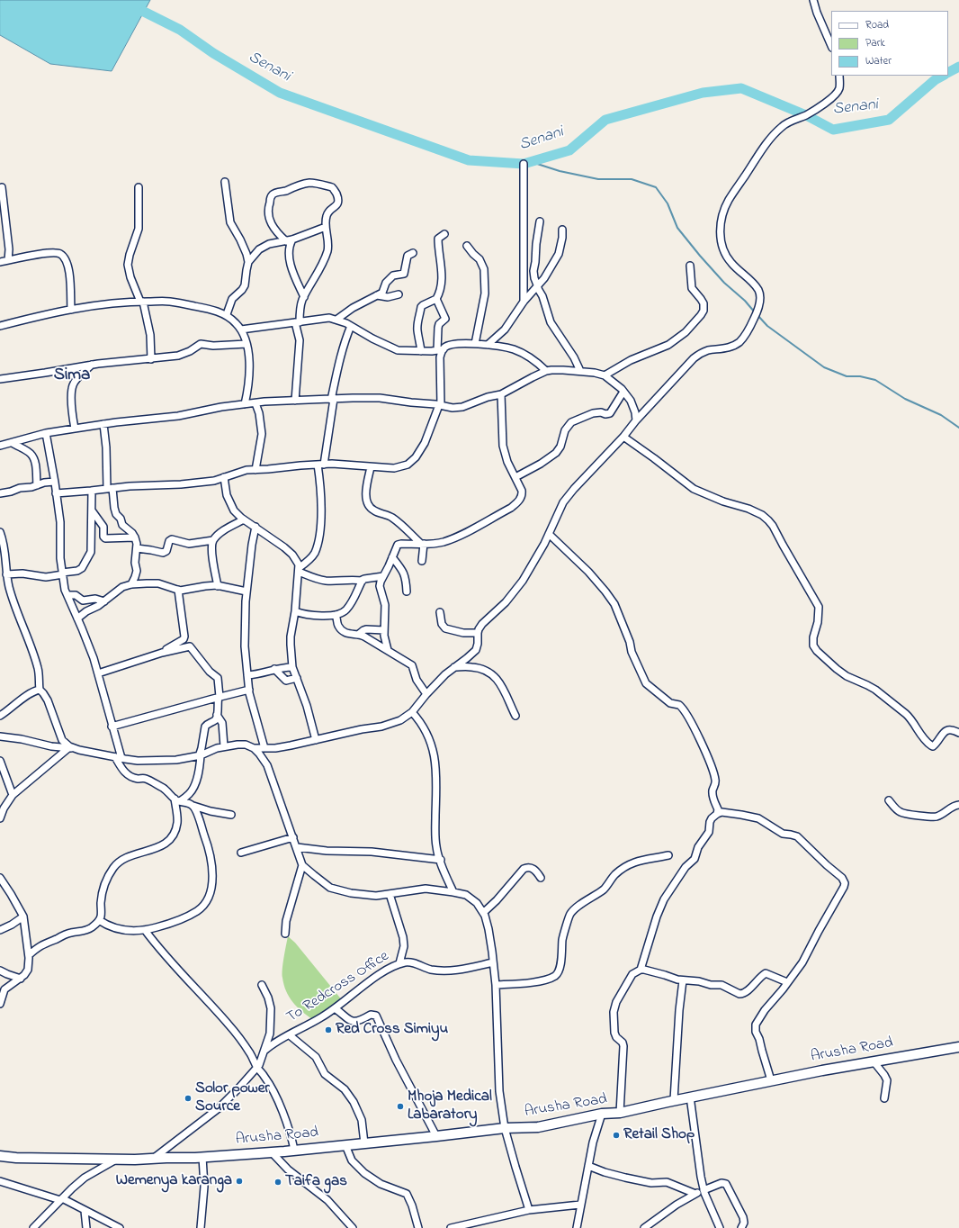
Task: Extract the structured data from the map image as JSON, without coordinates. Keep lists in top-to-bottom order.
{
  "streets": {
    "main road": ["Arusha Road"],
    "street": ["To Redcross Office"]
  },
  "crossings": [
    ["To Redcross Office", "Arusha Road"]
  ],
  "districts": ["Sima"],
  "water": ["Senani"],
  "places": [
    "Red Cross Simiyu",
    "Solor power Source",
    "Mhoja Medical Labaratory",
    "Retail Shop",
    "Wemenya karanga",
    "Taifa gas"
  ],
  "legend": ["Road", "Park", "Water"]
}
